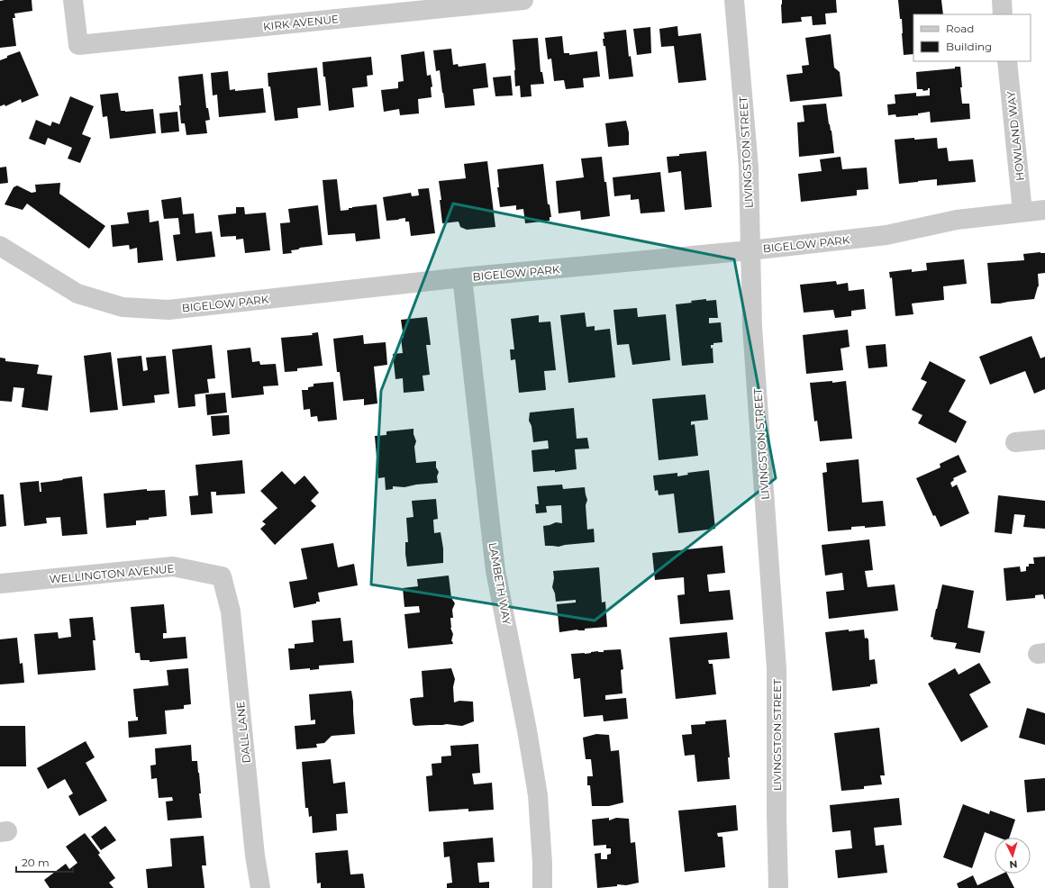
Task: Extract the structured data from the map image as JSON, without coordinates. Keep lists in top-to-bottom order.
{
  "streets": {
    "street": [
      "KIRK AVENUE",
      "HOWLAND WAY",
      "LIVINGSTON STREET",
      "BIGELOW PARK",
      "WELLINGTON AVENUE",
      "LAMBETH WAY",
      "DALL LANE"
    ]
  },
  "crossings": [
    ["HOWLAND WAY", "BIGELOW PARK"],
    ["LIVINGSTON STREET", "BIGELOW PARK"],
    ["BIGELOW PARK", "LAMBETH WAY"],
    ["WELLINGTON AVENUE", "DALL LANE"]
  ],
  "legend": ["Road", "Building"],
  "scale_bar": "20 m",
  "north": "bottom"
}
